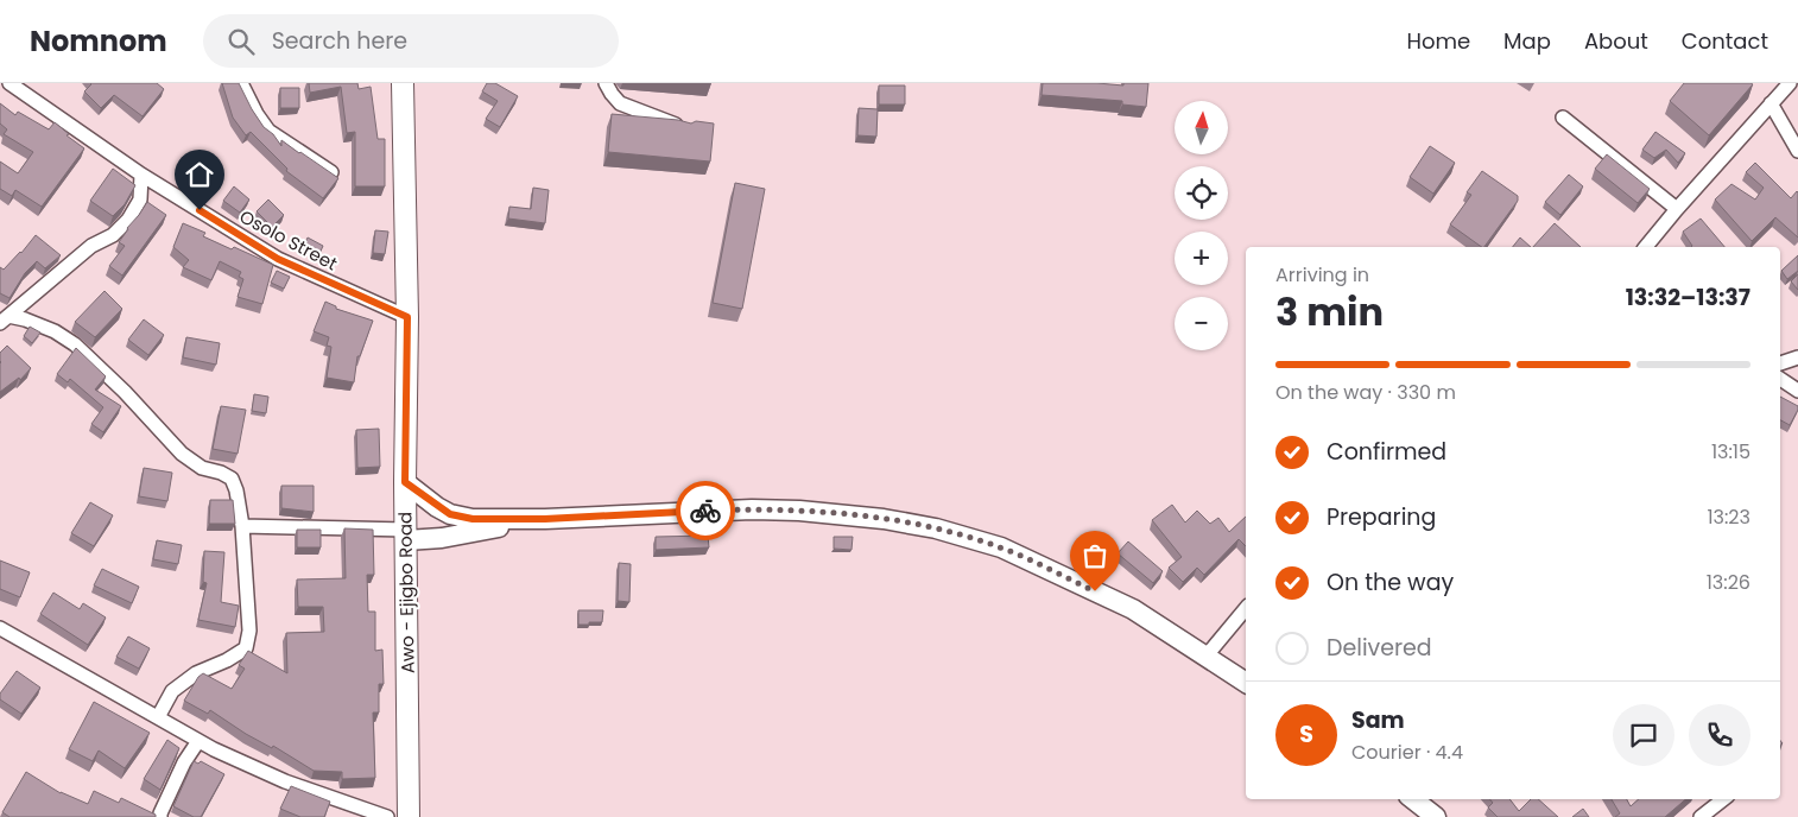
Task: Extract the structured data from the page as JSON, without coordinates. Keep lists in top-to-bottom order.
{
  "streets": {
    "main road": ["Awo - Ejigbo Road"],
    "street": ["Osolo Street"]
  },
  "crossings": [
    ["Osolo Street", "Awo - Ejigbo Road"]
  ],
  "north": "top",
  "page": {
    "header": "Nomnom",
    "search": "Search here",
    "nav": [
      "Home",
      "Map",
      "About",
      "Contact"
    ],
    "map_buttons": ["+", "−"],
    "heading": ["3 min", "Arriving in", "13:32–13:37"],
    "panel": ["Sam", "Courier · 4.4"],
    "bar": "On the way · 330 m",
    "list": [
      ["Confirmed", "13:15"],
      ["Preparing", "13:23"],
      ["On the way", "13:26"],
      "Delivered"
    ],
    "round": "S"
  }
}
